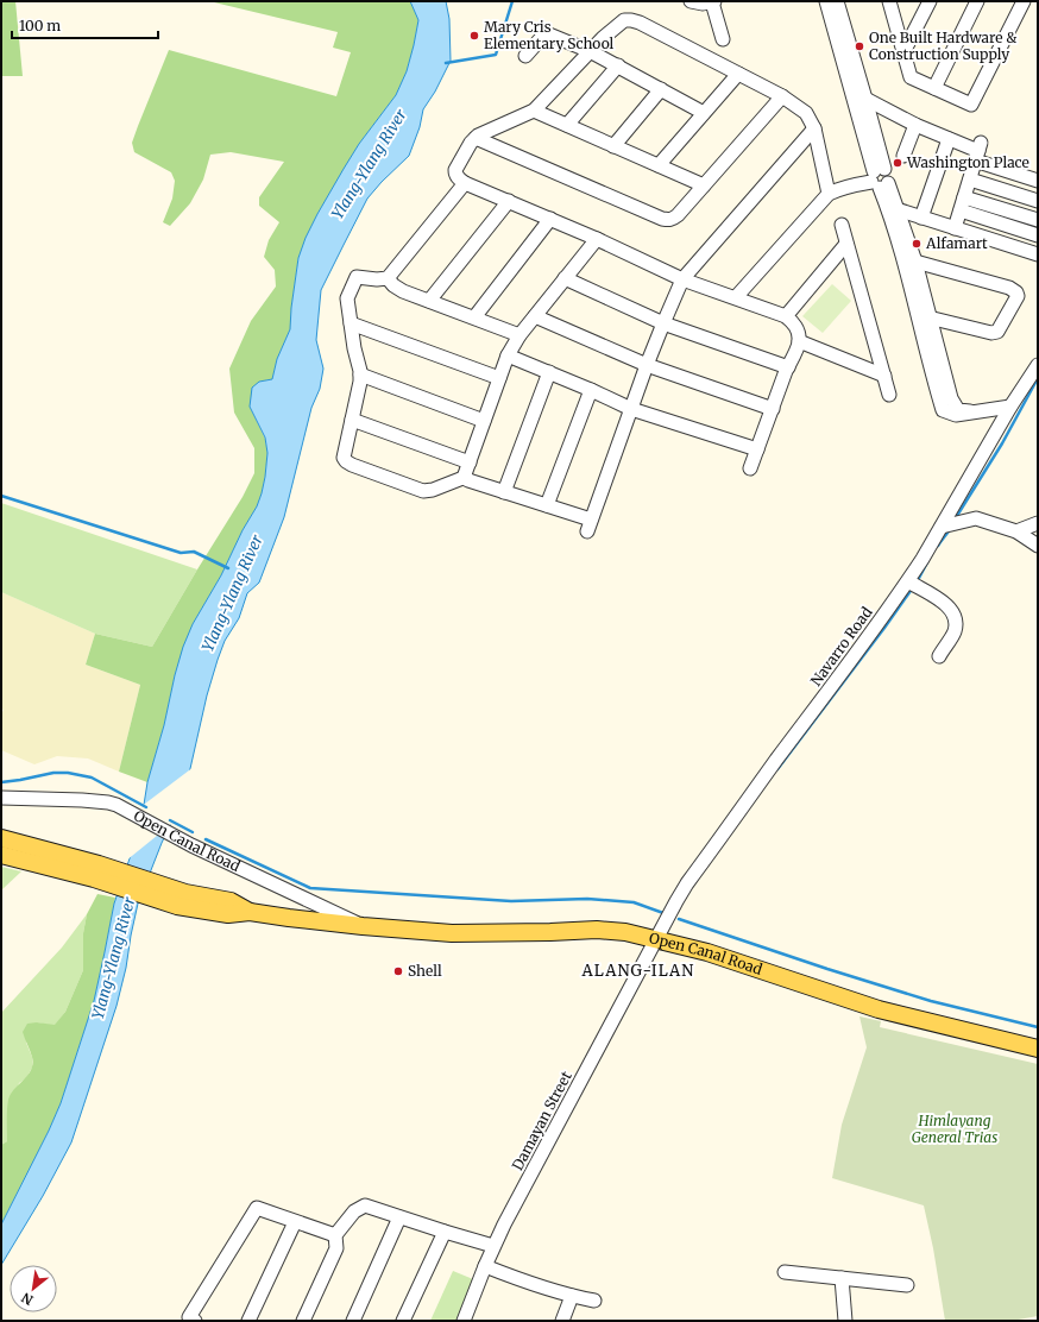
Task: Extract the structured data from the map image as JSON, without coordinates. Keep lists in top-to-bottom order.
{
  "streets": {
    "main road": ["Open Canal Road"],
    "street": ["Navarro Road", "Damayan Street"]
  },
  "crossings": [
    ["Navarro Road", "Open Canal Road"],
    ["Navarro Road", "Damayan Street"],
    ["Open Canal Road", "Damayan Street"]
  ],
  "districts": ["ALANG-ILAN"],
  "water": ["Ylang-Ylang River"],
  "parks": ["Himlayang General Trias"],
  "places": [
    "Mary Cris Elementary School",
    "One Built Hardware & Construction Supply",
    "Washington Place",
    "Alfamart",
    "Shell"
  ],
  "scale_bar": "100 m",
  "north": "bottom left"
}
